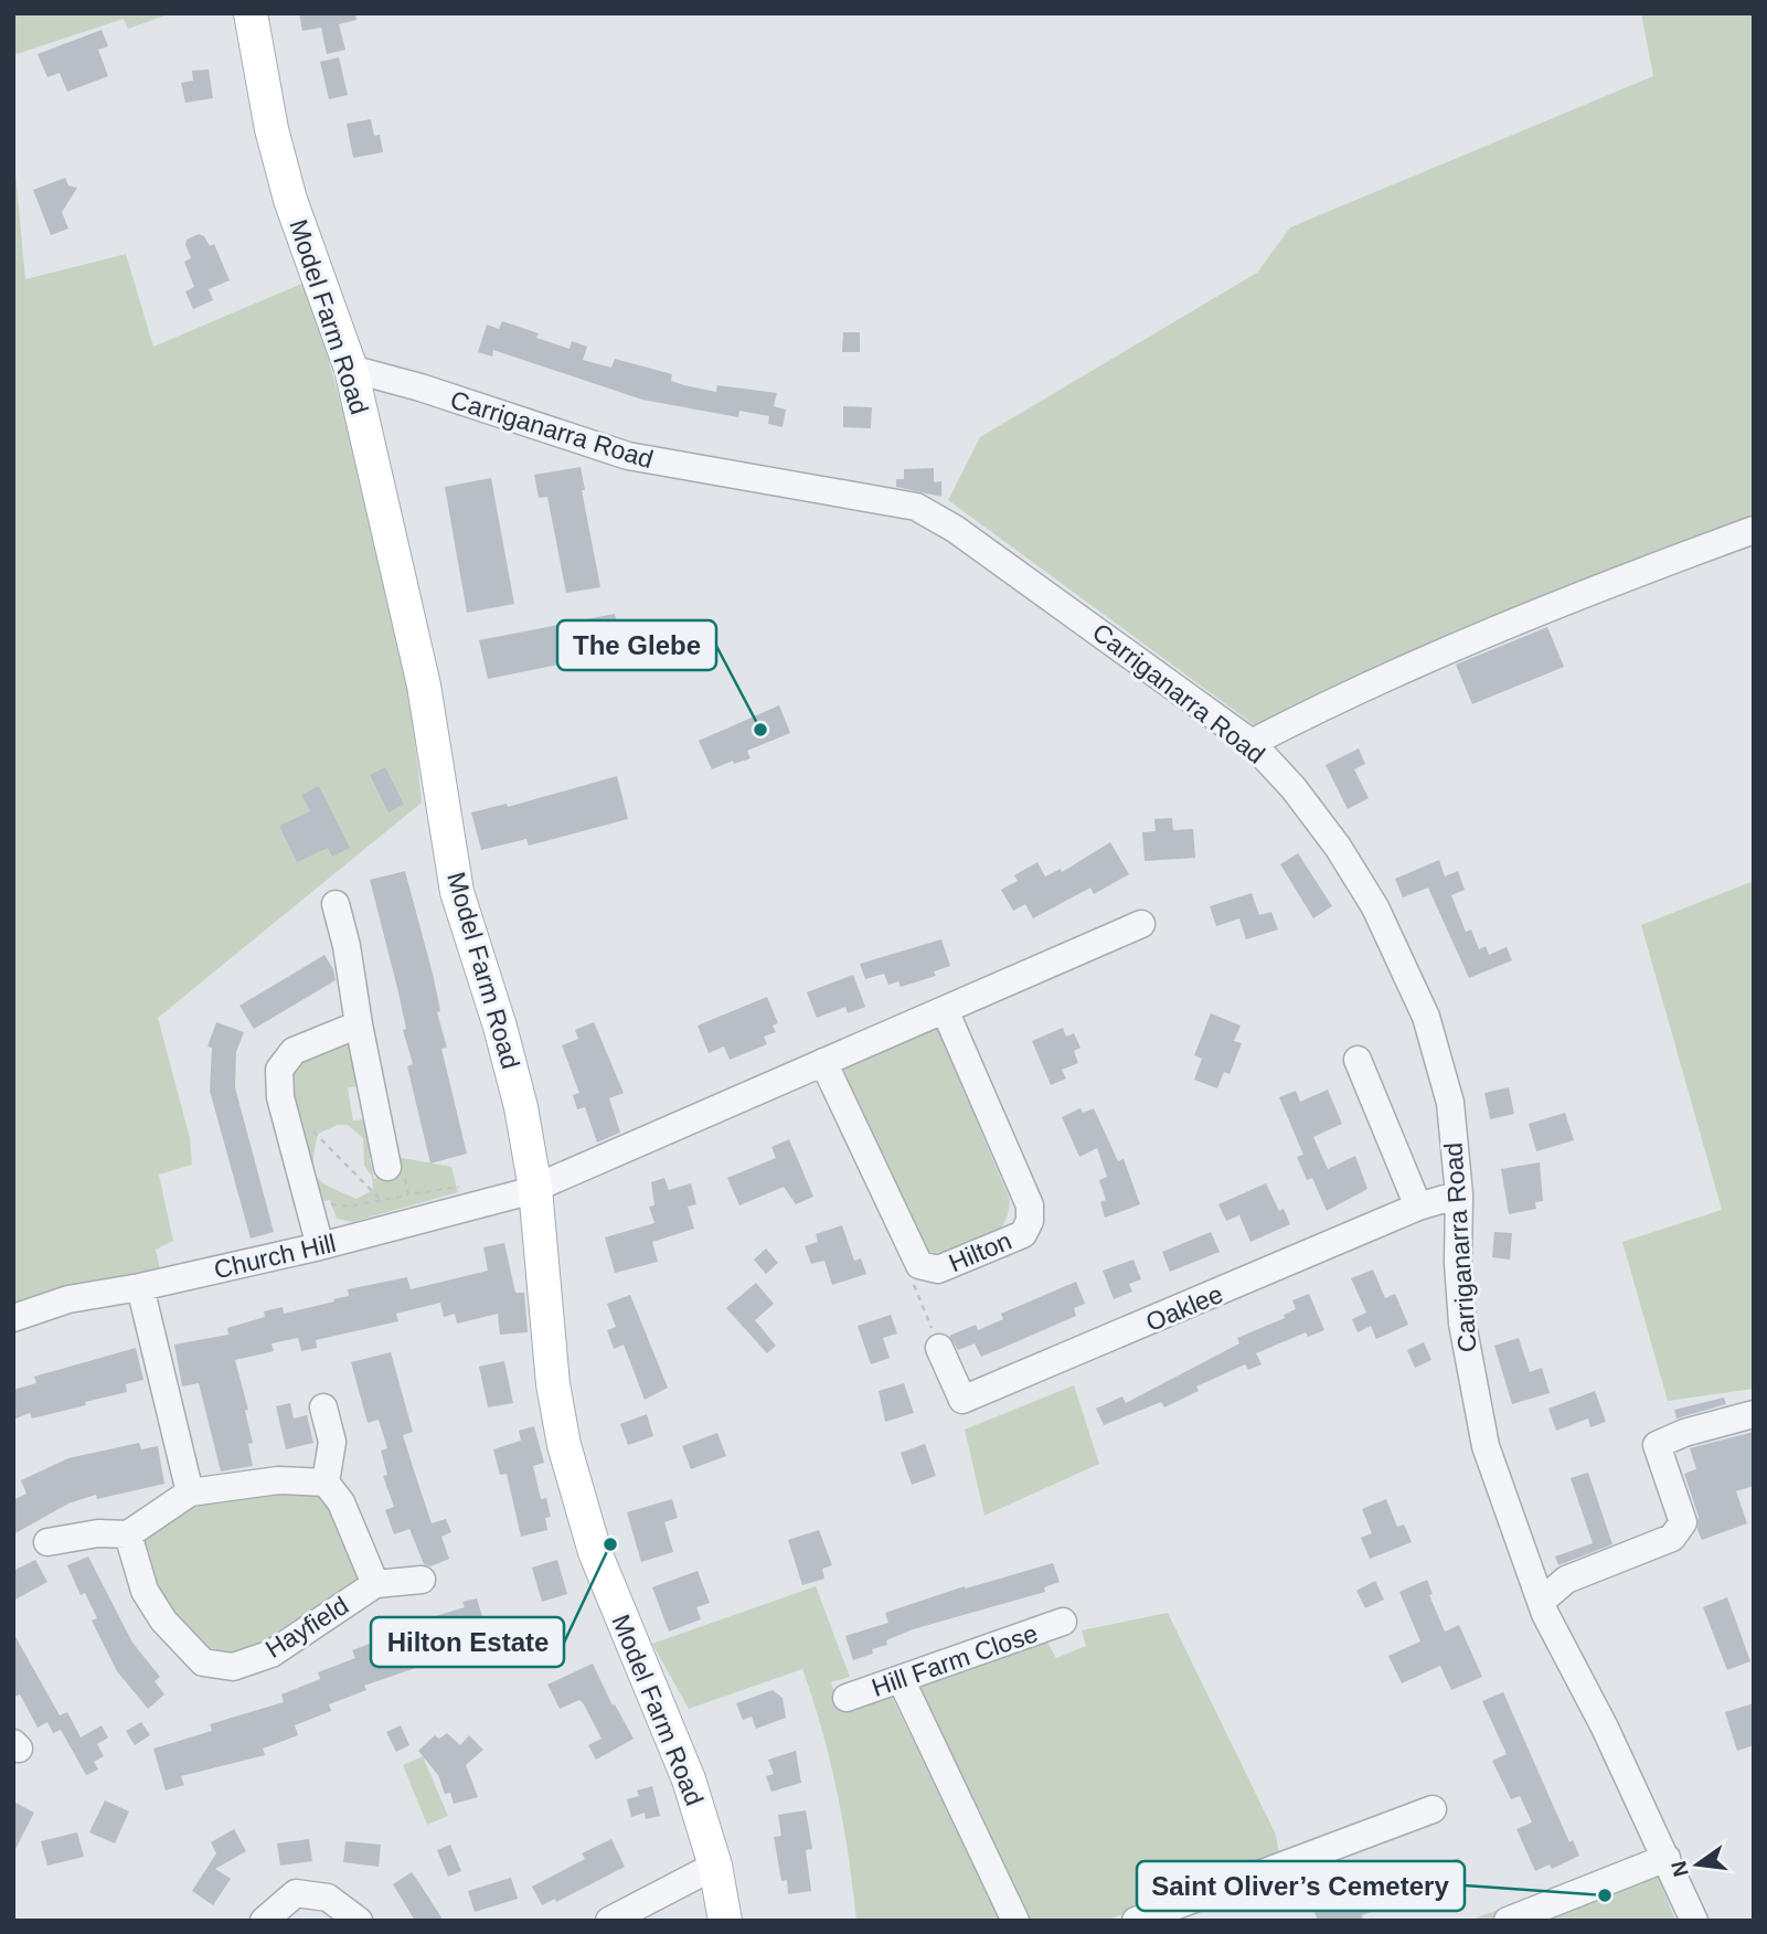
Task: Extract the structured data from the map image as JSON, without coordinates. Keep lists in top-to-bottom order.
{
  "streets": {
    "main road": ["Model Farm Road"],
    "street": [
      "Carriganarra Road",
      "Hilton",
      "Church Hill",
      "Oaklee",
      "Hayfield",
      "Hill Farm Close"
    ]
  },
  "crossings": [
    ["Model Farm Road", "Carriganarra Road"],
    ["Model Farm Road", "Church Hill"],
    ["Carriganarra Road", "Oaklee"]
  ],
  "places": ["The Glebe", "Hilton Estate", "Saint Oliver’s Cemetery"],
  "north": "left"
}
